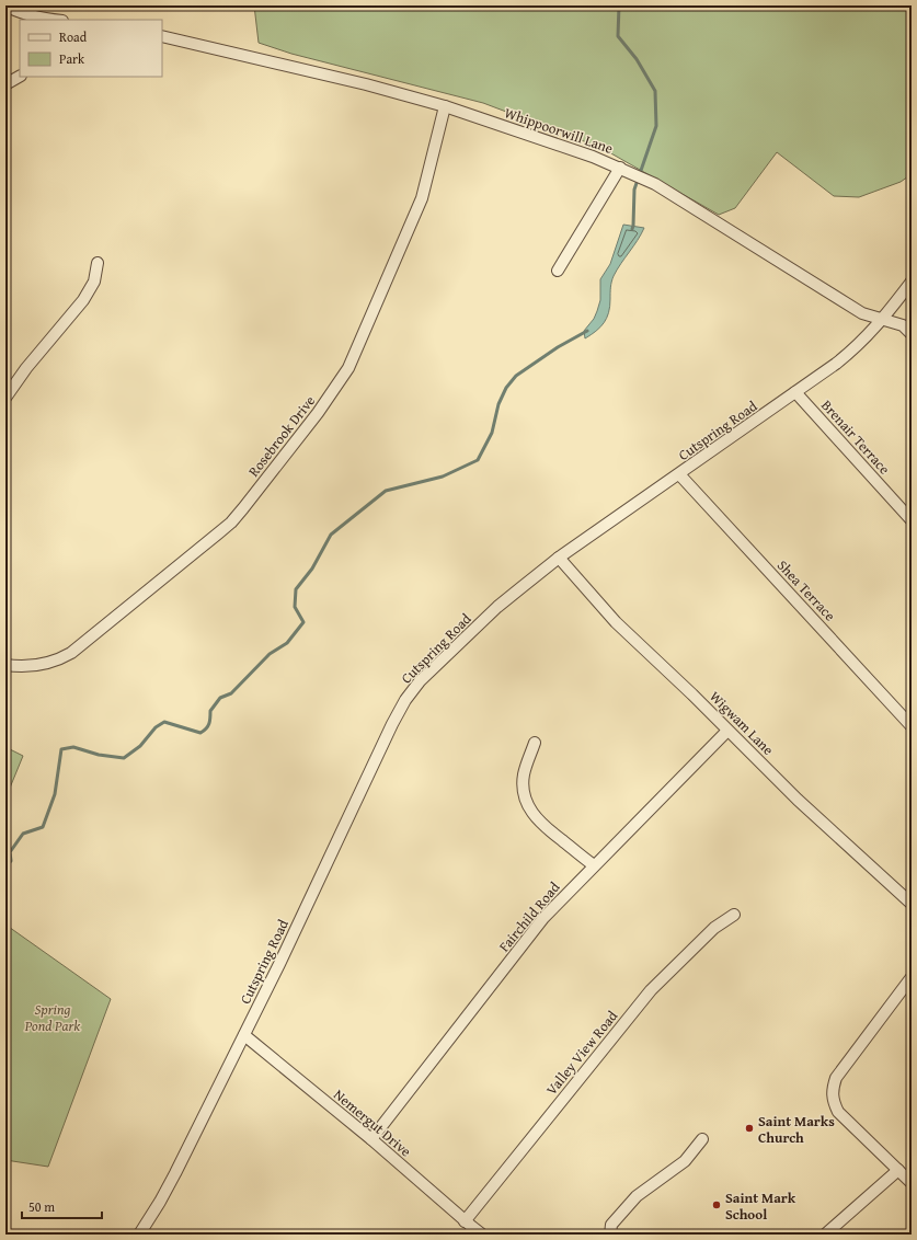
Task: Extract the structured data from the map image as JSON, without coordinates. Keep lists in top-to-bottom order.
{
  "streets": {
    "street": [
      "Whippoorwill Lane",
      "Cutspring Road",
      "Rosebrook Drive",
      "Brenair Terrace",
      "Shea Terrace",
      "Wigwam Lane",
      "Fairchild Road",
      "Valley View Road",
      "Nemergut Drive"
    ]
  },
  "crossings": [
    ["Whippoorwill Lane", "Cutspring Road"],
    ["Whippoorwill Lane", "Rosebrook Drive"],
    ["Cutspring Road", "Brenair Terrace"],
    ["Cutspring Road", "Shea Terrace"],
    ["Cutspring Road", "Wigwam Lane"],
    ["Cutspring Road", "Nemergut Drive"],
    ["Wigwam Lane", "Fairchild Road"],
    ["Fairchild Road", "Nemergut Drive"],
    ["Valley View Road", "Nemergut Drive"]
  ],
  "parks": ["Spring Pond Park"],
  "places": ["Saint Marks Church", "Saint Mark School"],
  "legend": ["Road", "Park"],
  "scale_bar": "50 m"
}
